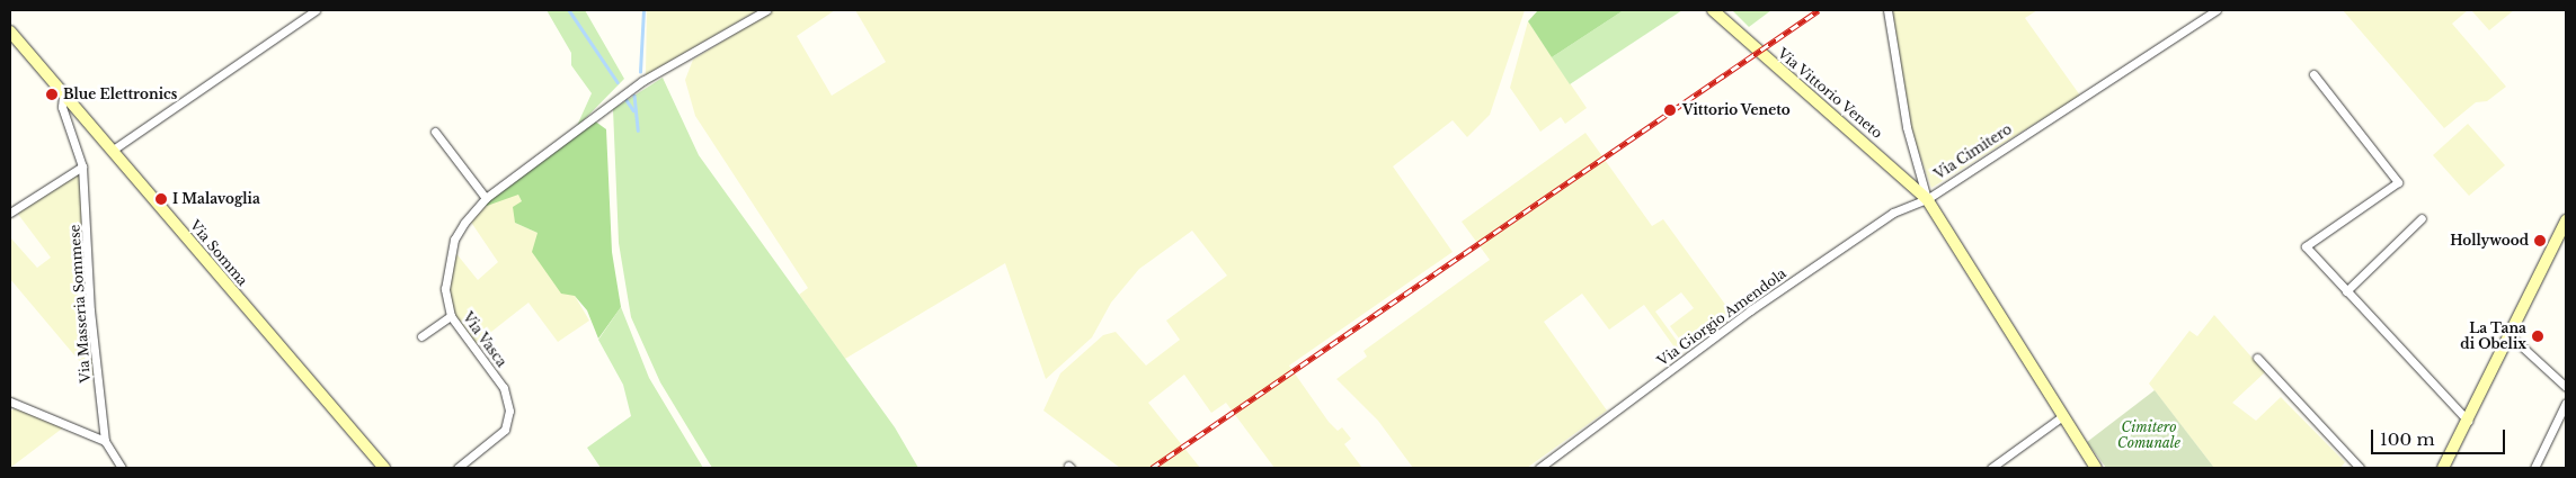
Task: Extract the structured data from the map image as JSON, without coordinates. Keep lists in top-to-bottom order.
{
  "streets": {
    "street": [
      "Via Vittorio Veneto",
      "Via Cimitero",
      "Via Somma",
      "Via Masseria Sommese",
      "Via Giorgio Amendola",
      "Via Vasca"
    ]
  },
  "crossings": [
    ["Via Vittorio Veneto", "Via Cimitero"],
    ["Via Vittorio Veneto", "Via Giorgio Amendola"],
    ["Via Cimitero", "Via Giorgio Amendola"],
    ["Via Somma", "Via Masseria Sommese"]
  ],
  "parks": ["Cimitero Comunale"],
  "places": [
    "Blue Elettronics",
    "Vittorio Veneto",
    "I Malavoglia",
    "Hollywood",
    "La Tana di Obelix"
  ],
  "scale_bar": "100 m"
}
